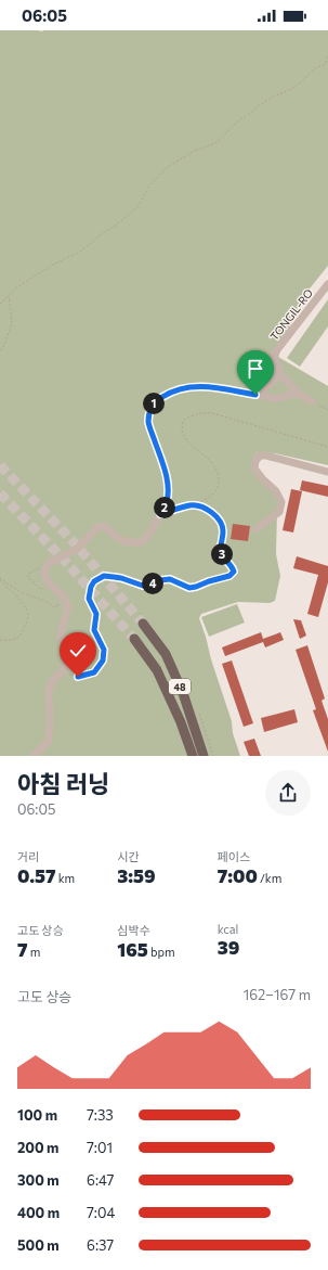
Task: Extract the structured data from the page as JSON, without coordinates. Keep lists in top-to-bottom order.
{
  "streets": {
    "main road": ["48"],
    "street": ["TONGIL-RO"]
  },
  "page": {
    "status": "06:05",
    "pins": [
      "1",
      "2",
      "3",
      "4"
    ],
    "heading": ["아침 러닝", "06:05"],
    "stats": [
      ["거리", "0.57 km"],
      ["시간", "3:59"],
      ["페이스", "7:00 /km"],
      ["고도 상승", "7 m"],
      ["심박수", "165 bpm"],
      ["kcal", "39"]
    ],
    "chart": ["고도 상승", "162–167 m"],
    "list": [
      {
        "name": "100 m",
        "note": "7:33"
      },
      {
        "name": "200 m",
        "note": "7:01"
      },
      {
        "name": "300 m",
        "note": "6:47"
      },
      {
        "name": "400 m",
        "note": "7:04"
      },
      {
        "name": "500 m",
        "note": "6:37"
      }
    ]
  }
}
